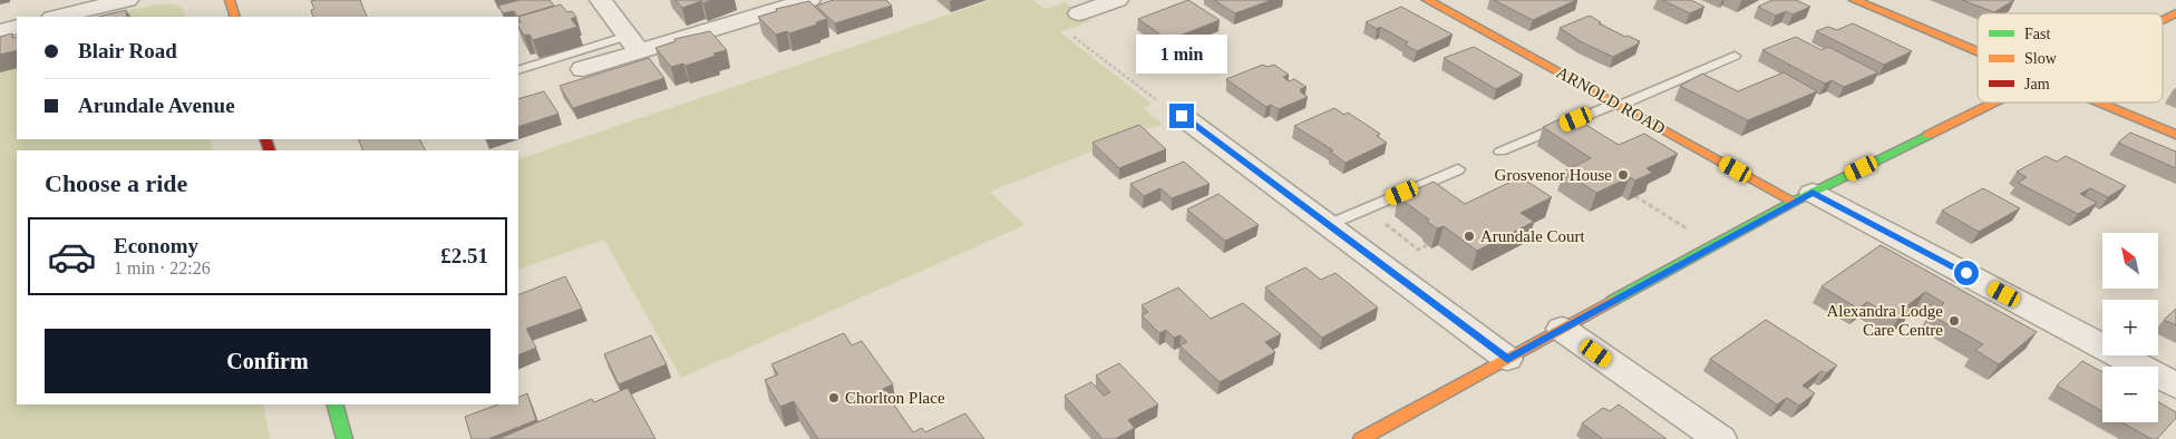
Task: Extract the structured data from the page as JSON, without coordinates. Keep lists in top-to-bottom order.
{
  "streets": {
    "main road": ["ARNOLD ROAD"]
  },
  "places": [
    "Grosvenor House",
    "Arundale Court",
    "Alexandra Lodge Care Centre",
    "Chorlton Place"
  ],
  "legend": ["Fast", "Slow", "Jam"],
  "north": "top left",
  "page": {
    "banner": ["Blair Road", "Arundale Avenue"],
    "bubble": "1 min",
    "heading": "Choose a ride",
    "list": [
      {
        "name": "Economy",
        "note": "1 min · 22:26",
        "value": "£2.51"
      }
    ],
    "map_buttons": ["+", "−"],
    "buttons": "Confirm"
  }
}
